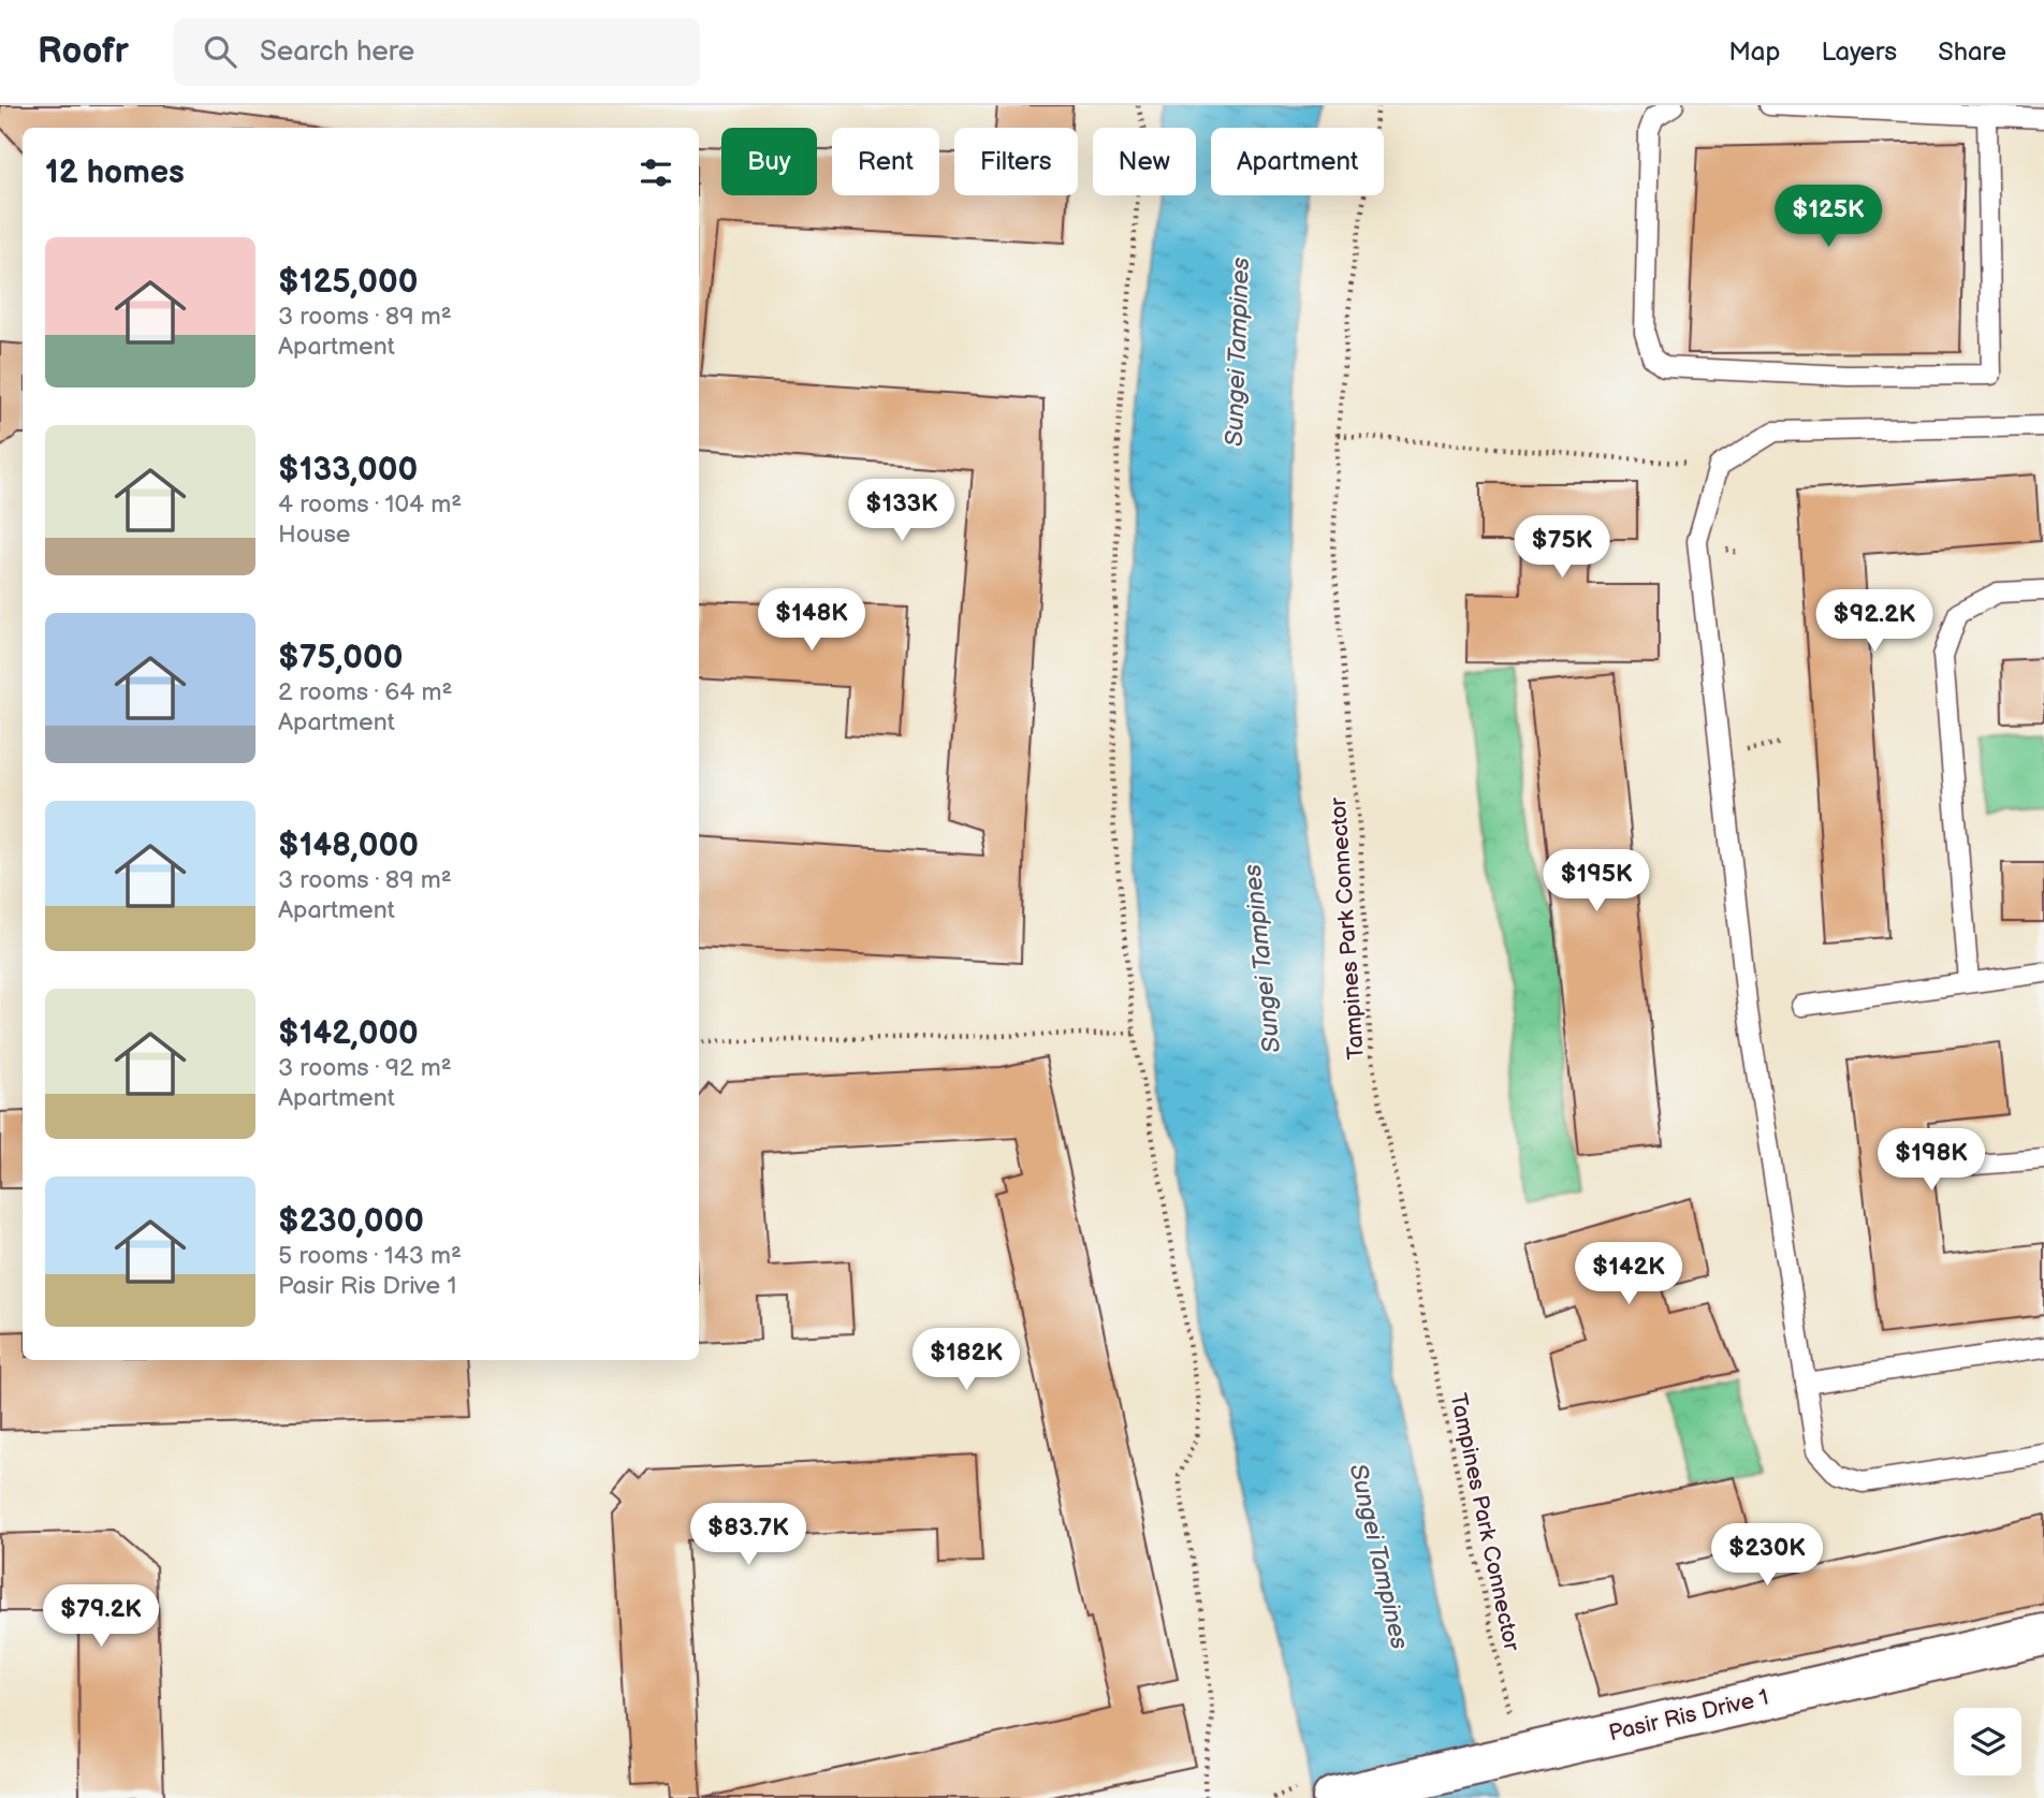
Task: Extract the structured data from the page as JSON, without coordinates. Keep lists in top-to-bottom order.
{
  "streets": {
    "main road": ["Pasir Ris Drive 1"],
    "path": ["Tampines Park Connector"]
  },
  "crossings": [
    ["Tampines Park Connector", "Pasir Ris Drive 1"]
  ],
  "water": ["Sungei Tampines"],
  "page": {
    "header": "Roofr",
    "search": "Search here",
    "nav": ["Map", "Layers", "Share"],
    "chip": [
      "Buy",
      "Rent",
      "Filters",
      "New",
      "Apartment"
    ],
    "heading": "12 homes",
    "price": [
      "$125K",
      "$133K",
      "$75K",
      "$148K",
      "$92.2K",
      "$195K",
      "$198K",
      "$142K",
      "$182K",
      "$83.7K",
      "$230K",
      "$79.2K"
    ],
    "list": [
      {
        "name": "$125,000",
        "note": "3 rooms · 89 m² · Apartment"
      },
      {
        "name": "$133,000",
        "note": "4 rooms · 104 m² · House"
      },
      {
        "name": "$75,000",
        "note": "2 rooms · 64 m² · Apartment"
      },
      {
        "name": "$148,000",
        "note": "3 rooms · 89 m² · Apartment"
      },
      {
        "name": "$142,000",
        "note": "3 rooms · 92 m² · Apartment"
      },
      {
        "name": "$230,000",
        "note": "5 rooms · 143 m² · Pasir Ris Drive 1"
      }
    ]
  }
}
